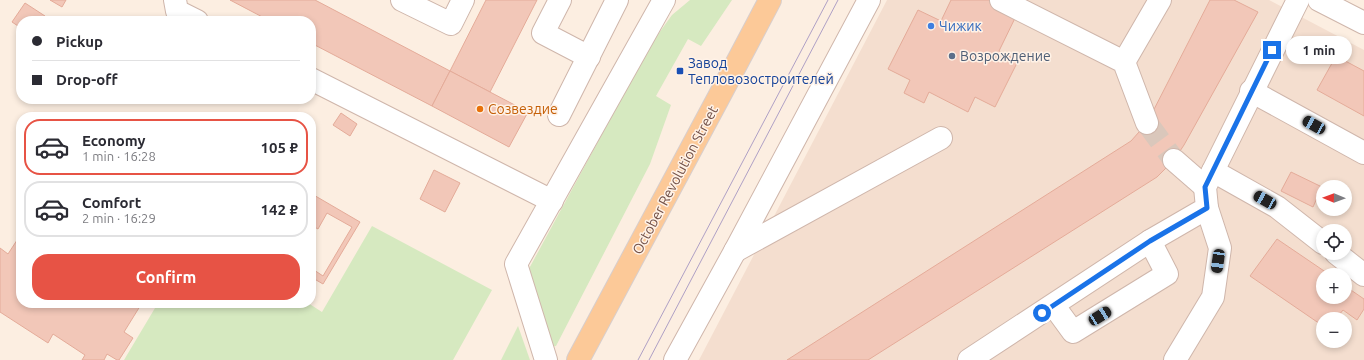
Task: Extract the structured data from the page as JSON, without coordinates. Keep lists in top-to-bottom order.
{
  "streets": {
    "main road": ["October Revolution Street"]
  },
  "places": {
    "other": ["Чижик", "Возрождение", "Созвездие"],
    "transit": ["Завод Тепловозостроителей"]
  },
  "north": "left",
  "page": {
    "banner": ["Pickup", "Drop-off"],
    "bubble": "1 min",
    "list": [
      {
        "name": "Economy",
        "note": "1 min · 16:28",
        "value": "105 ₽"
      },
      {
        "name": "Comfort",
        "note": "2 min · 16:29",
        "value": "142 ₽"
      }
    ],
    "map_buttons": ["+", "−"],
    "buttons": "Confirm"
  }
}
